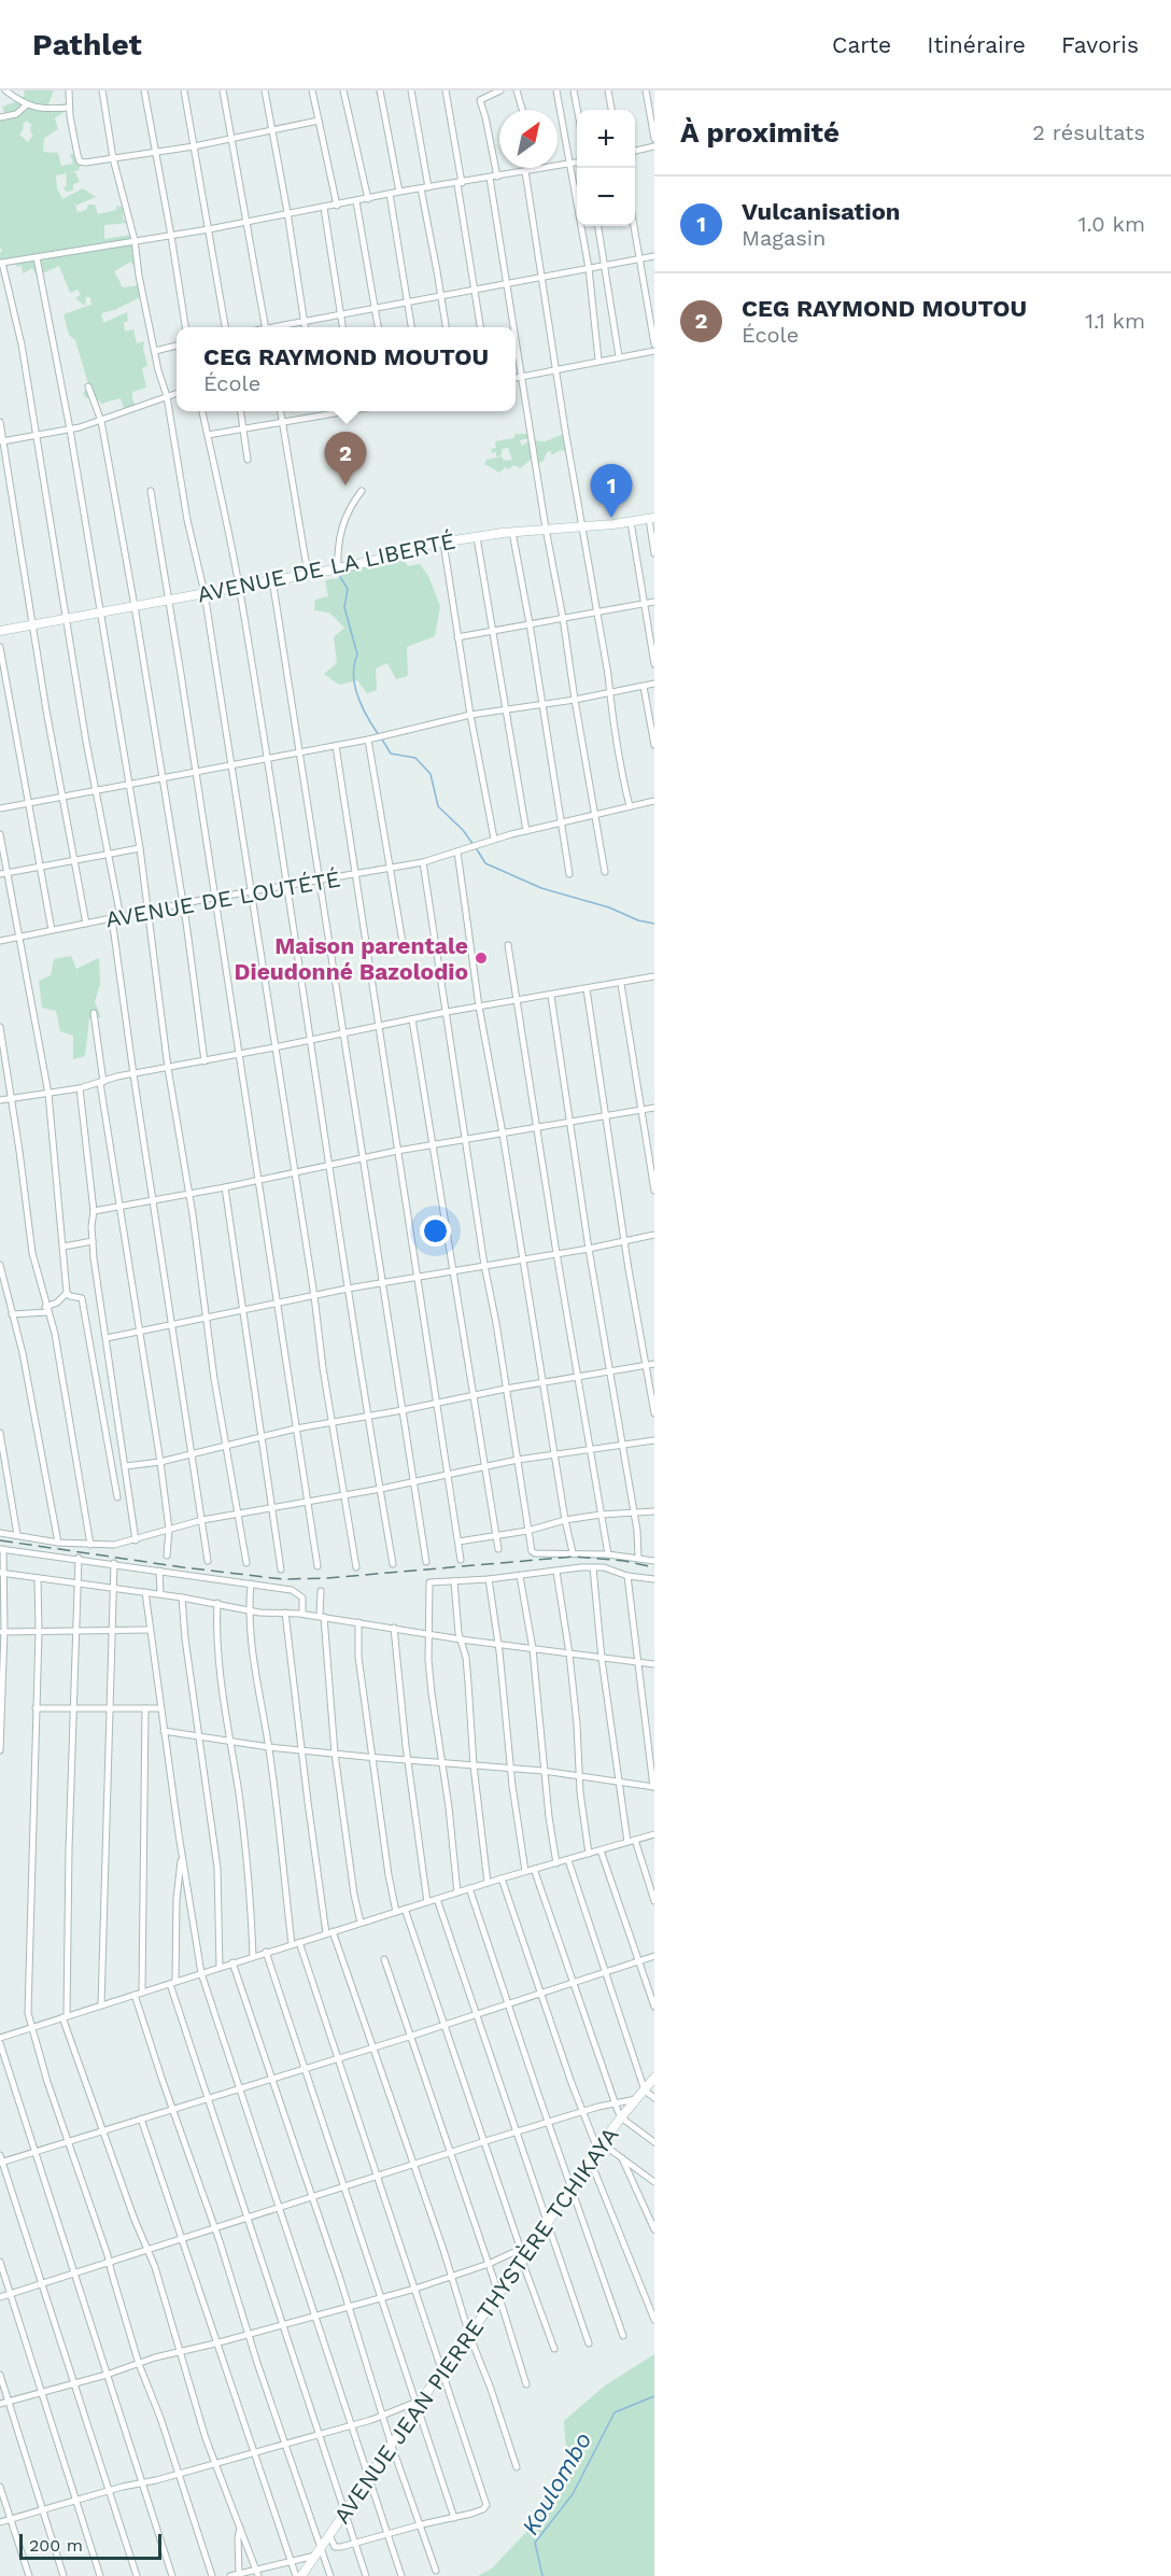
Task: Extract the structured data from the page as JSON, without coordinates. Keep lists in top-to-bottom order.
{
  "streets": {
    "street": ["AVENUE DE LA LIBERTÉ", "AVENUE DE LOUTÉTÉ", "AVENUE JEAN PIERRE THYSTÈRE TCHIKAYA"]
  },
  "water": ["Koulombo"],
  "places": ["Maison parentale Dieudonné Bazolodio"],
  "scale_bar": "200 m",
  "north": "top right",
  "page": {
    "header": "Pathlet",
    "nav": ["Carte", "Itinéraire", "Favoris"],
    "heading": ["À proximité", "2 résultats"],
    "map_buttons": ["+", "−"],
    "list": [
      {
        "mark": "1",
        "name": "Vulcanisation",
        "note": "Magasin",
        "value": "1.0 km"
      },
      {
        "mark": "2",
        "name": "CEG RAYMOND MOUTOU",
        "note": "École",
        "value": "1.1 km"
      }
    ],
    "popup": ["CEG RAYMOND MOUTOU", "École"],
    "pins": ["2", "1"],
    "scale": "200 m"
  }
}
